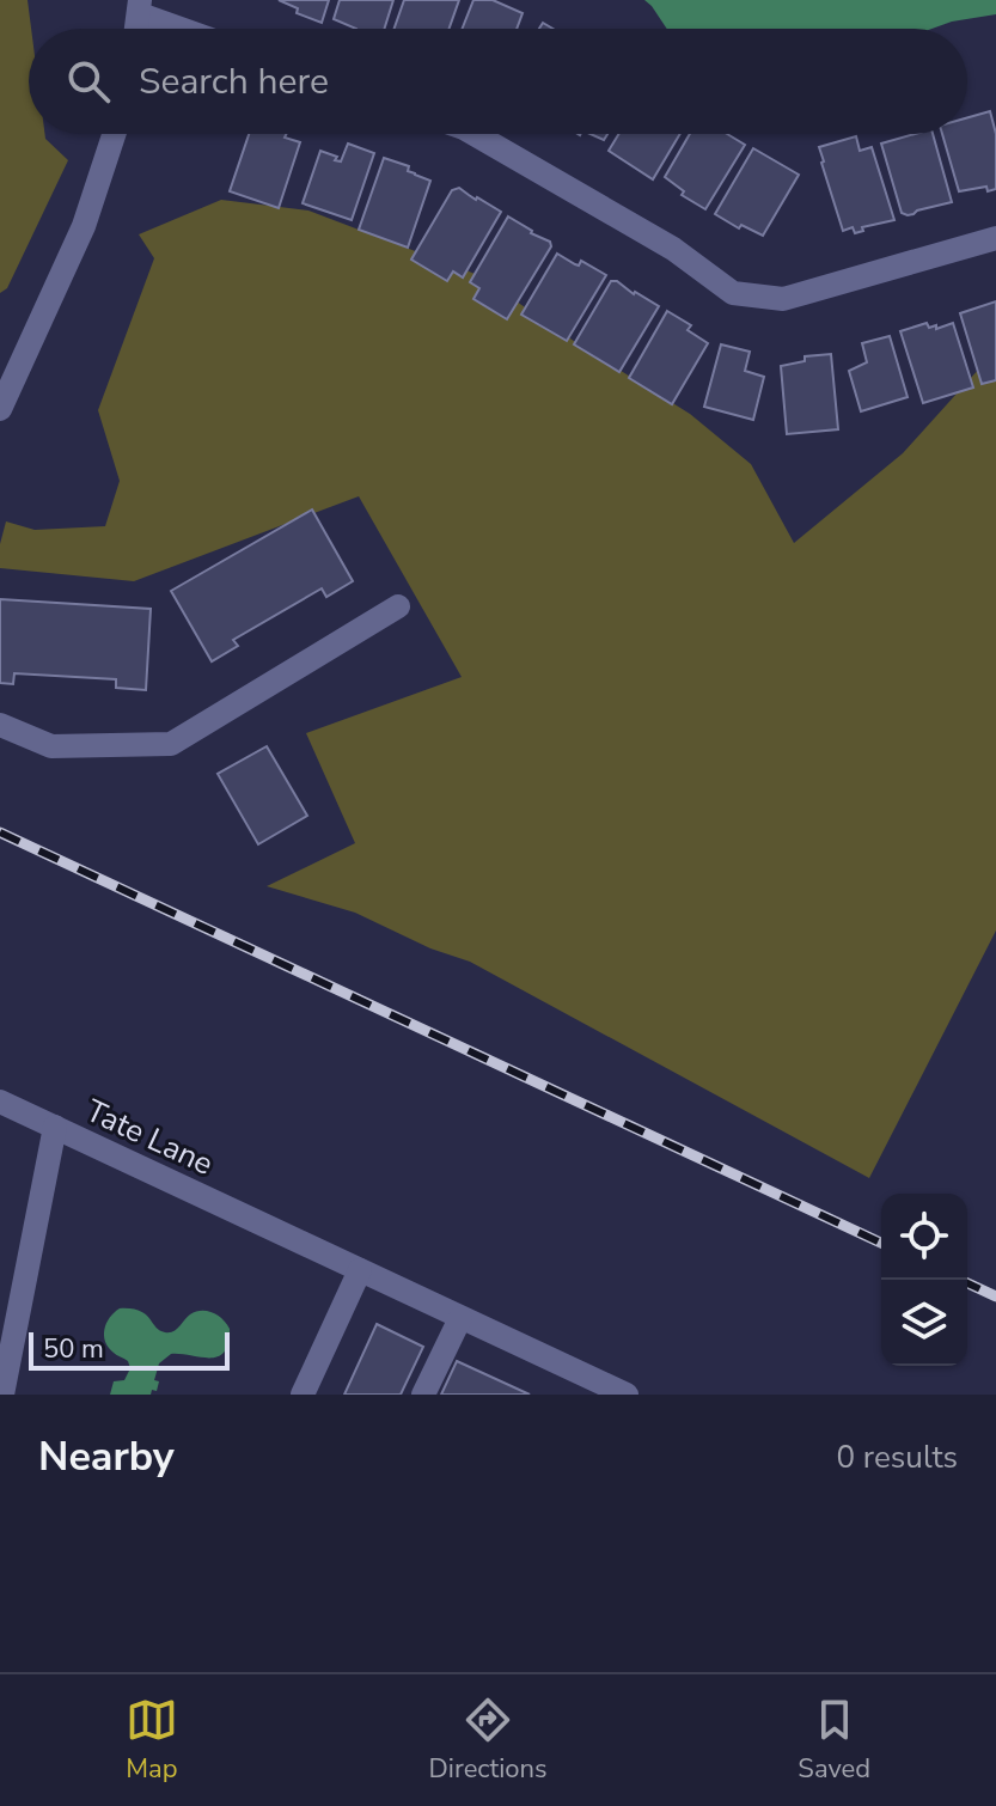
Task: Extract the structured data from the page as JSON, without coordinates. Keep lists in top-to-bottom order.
{
  "streets": {
    "street": ["Tate Lane"]
  },
  "scale_bar": "50 m",
  "page": {
    "search": "Search here",
    "scale": "50 m",
    "heading": ["Nearby", "0 results"],
    "nav": ["Map", "Directions", "Saved"]
  }
}
